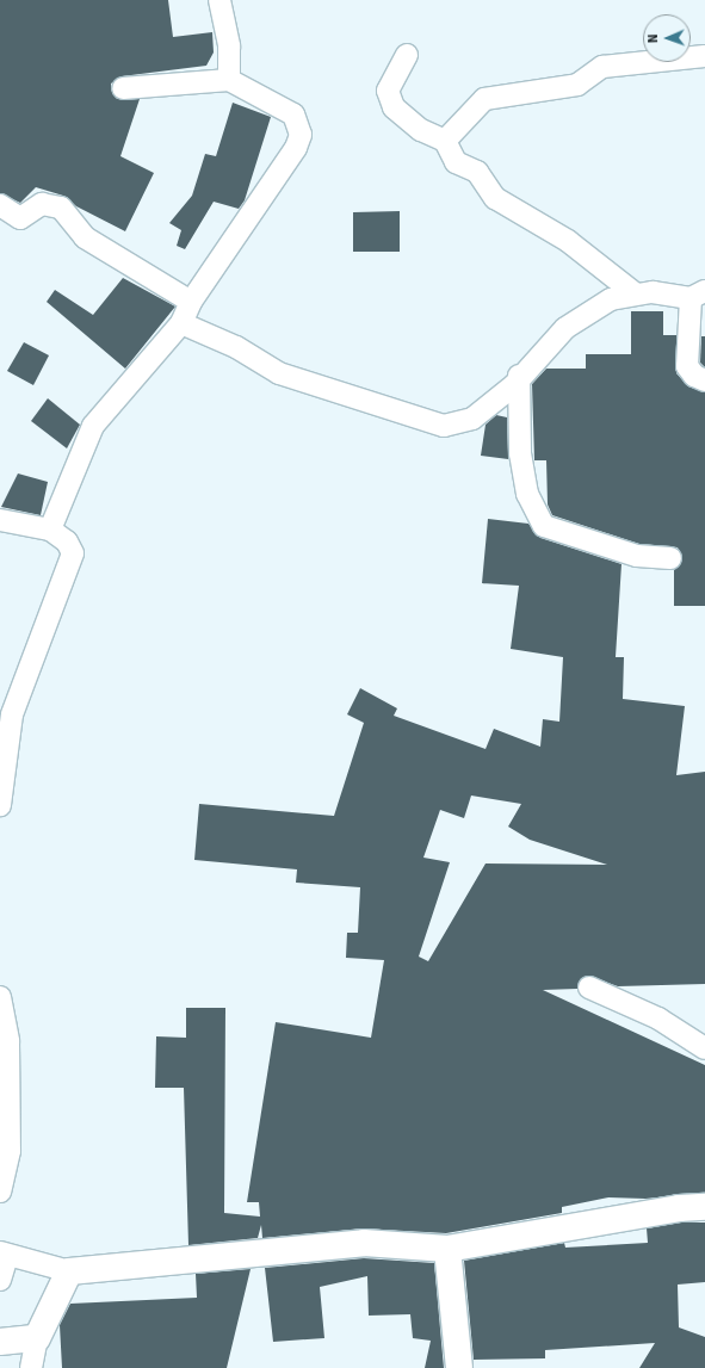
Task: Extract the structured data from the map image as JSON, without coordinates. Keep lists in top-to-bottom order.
{
  "north": "left"
}
